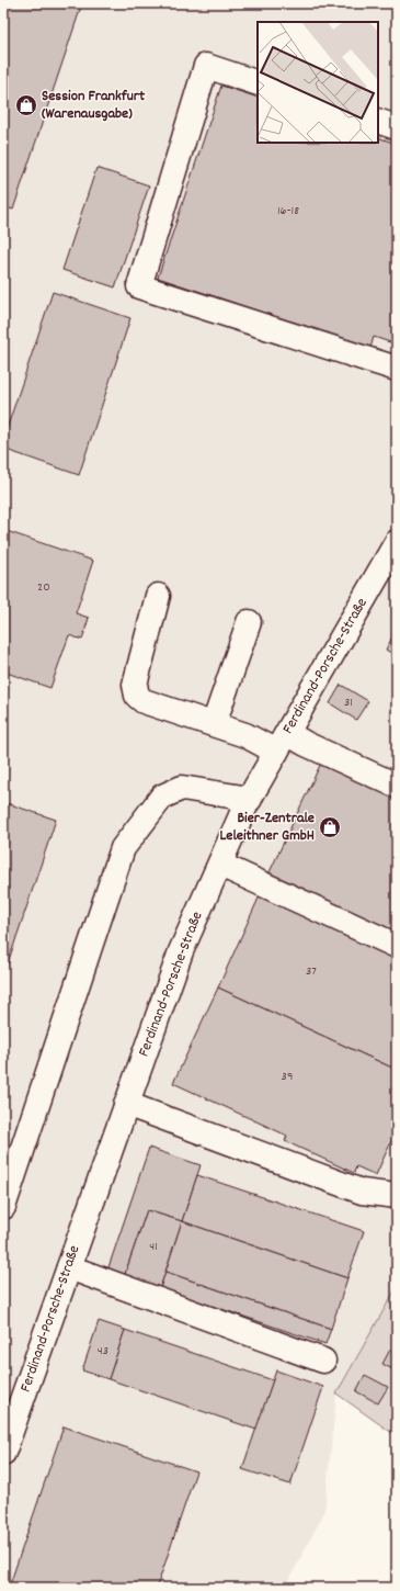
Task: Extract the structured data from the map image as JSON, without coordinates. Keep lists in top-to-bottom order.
{
  "streets": {
    "street": ["Ferdinand-Porsche-Straße"]
  },
  "places": {
    "shop": ["Session Frankfurt (Warenausgabe)", "Bier-Zentrale Leleithner GmbH"]
  },
  "house_numbers": [
    "16-18",
    "20",
    "31",
    "37",
    "39",
    "41",
    "43"
  ]
}
